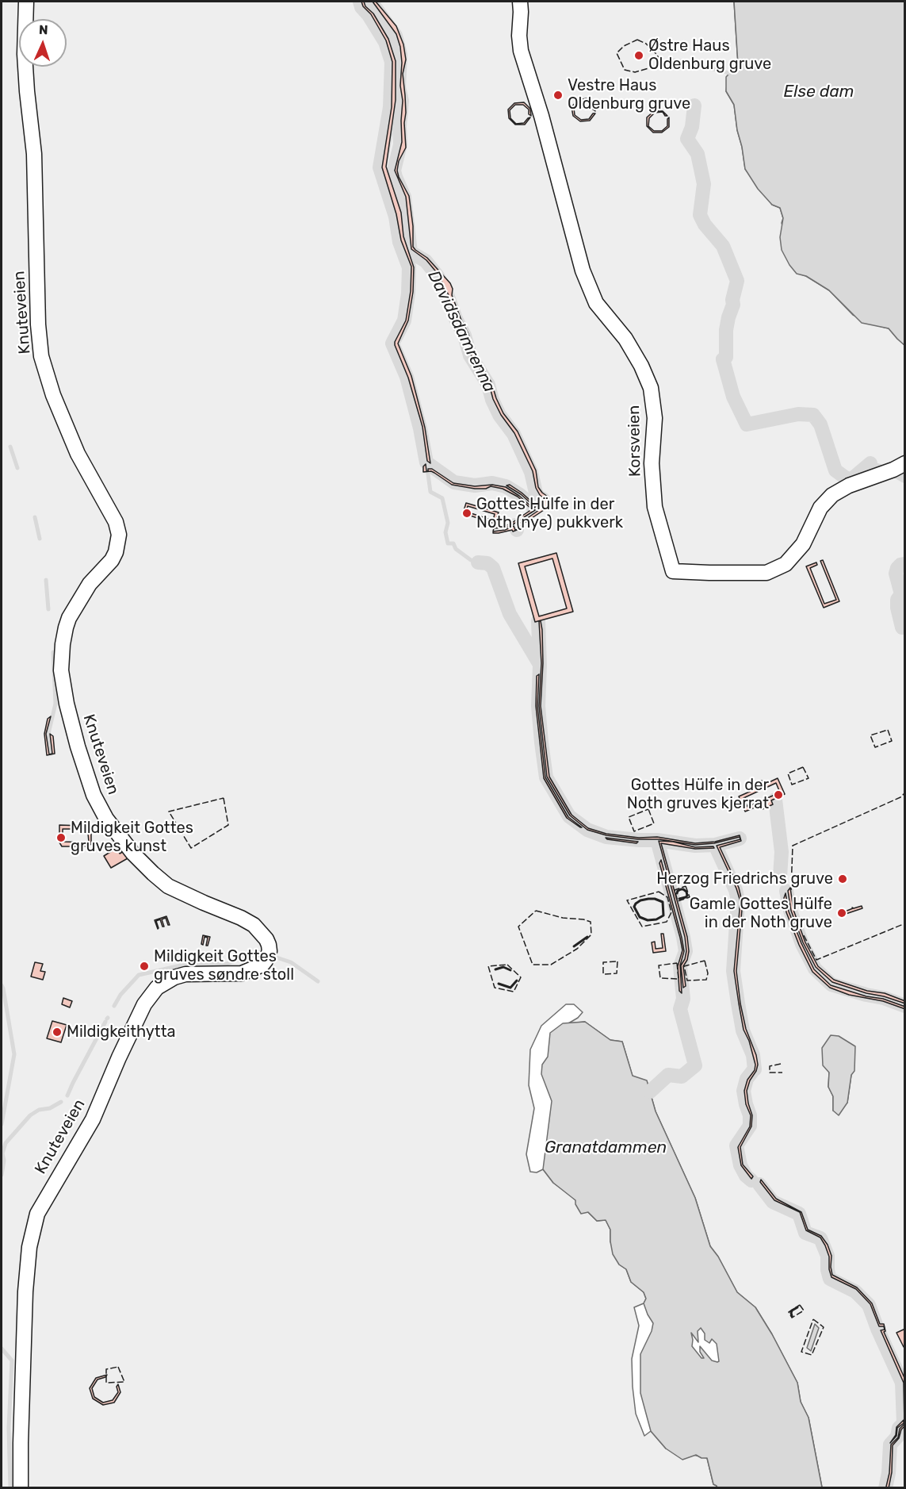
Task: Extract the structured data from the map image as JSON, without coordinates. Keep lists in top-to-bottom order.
{
  "streets": {
    "street": ["Knuteveien", "Korsveien"]
  },
  "water": ["Else dam", "Davidsdamrenna", "Granatdammen"],
  "places": [
    "Østre Haus Oldenburg gruve",
    "Vestre Haus Oldenburg gruve",
    "Gottes Hülfe in der Noth (nye) pukkverk",
    "Gottes Hülfe in der Noth gruves kjerrat",
    "Mildigkeit Gottes gruves kunst",
    "Herzog Friedrichs gruve",
    "Gamle Gottes Hülfe in der Noth gruve",
    "Mildigkeit Gottes gruves søndre stoll",
    "Mildigkeithytta"
  ],
  "north": "top"
}
